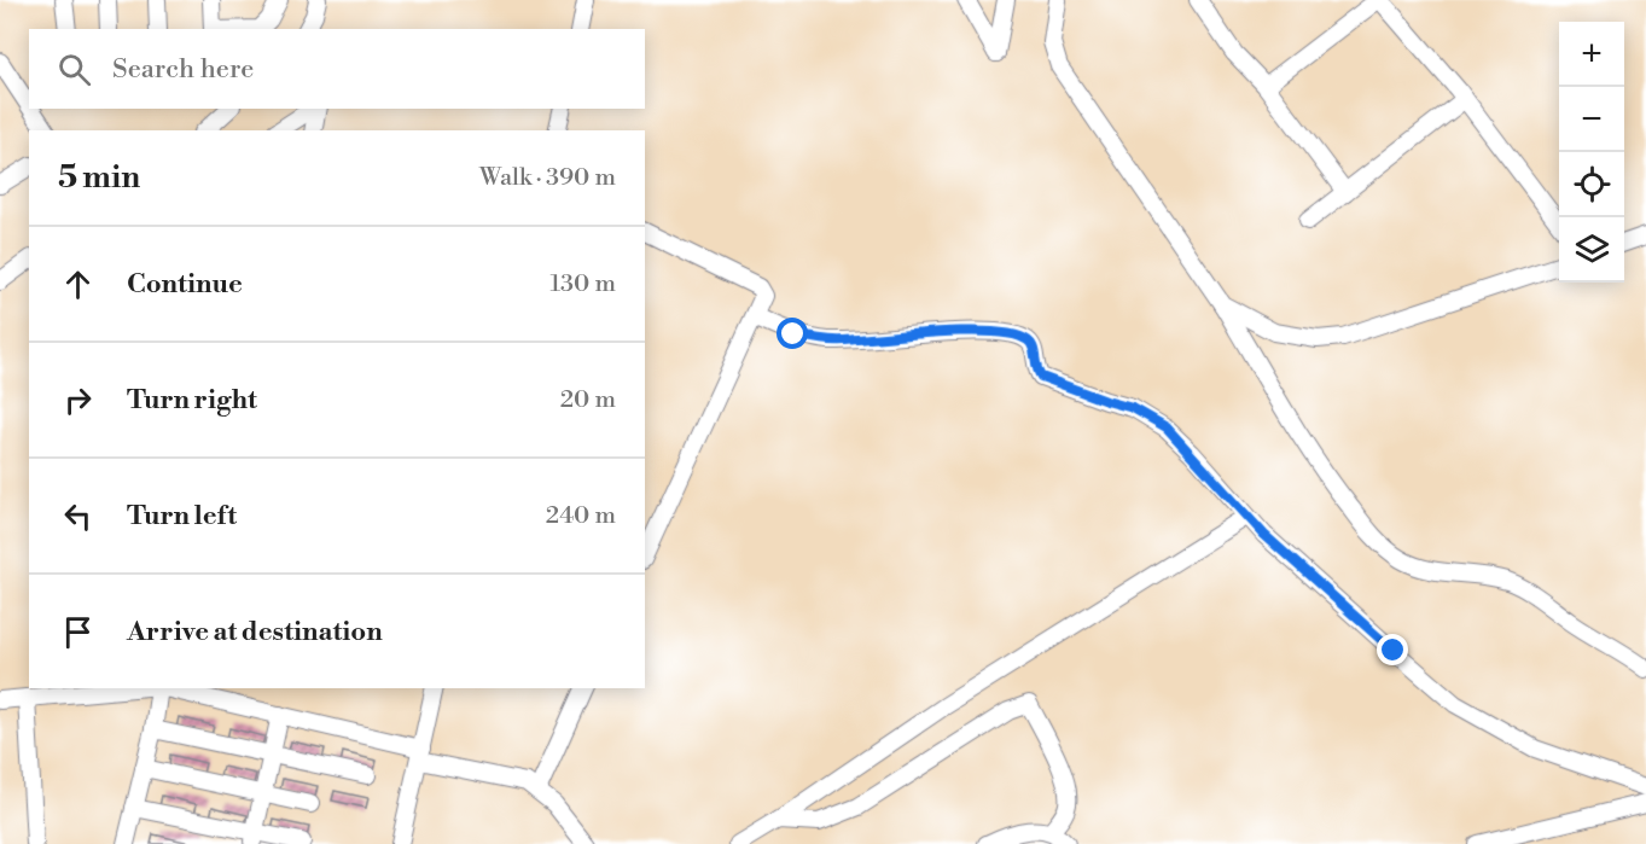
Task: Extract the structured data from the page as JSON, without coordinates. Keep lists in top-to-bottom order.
{
  "page": {
    "map_buttons": ["+", "−"],
    "search": "Search here",
    "heading": ["5 min", "Walk · 390 m"],
    "list": [
      ["Continue", "130 m"],
      ["Turn right", "20 m"],
      ["Turn left", "240 m"],
      "Arrive at destination"
    ]
  }
}
